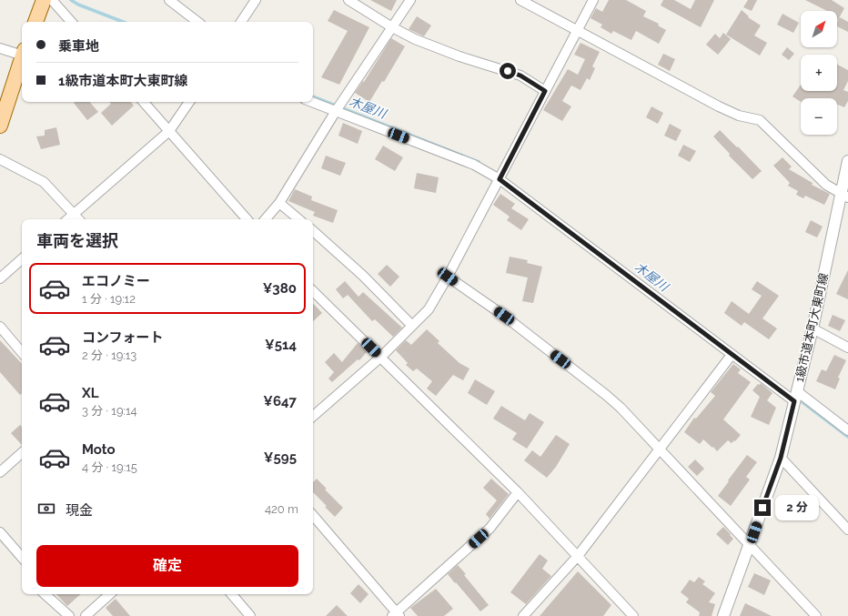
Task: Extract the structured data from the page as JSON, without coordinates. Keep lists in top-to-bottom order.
{
  "streets": {
    "street": ["1級市道本町大東町線"]
  },
  "water": ["木屋川"],
  "north": "top right",
  "page": {
    "map_buttons": ["+", "−"],
    "banner": ["乗車地", "1級市道本町大東町線"],
    "heading": "車両を選択",
    "list": [
      {
        "name": "エコノミー",
        "note": "1 分 · 19:12",
        "value": "¥380"
      },
      {
        "name": "コンフォート",
        "note": "2 分 · 19:13",
        "value": "¥514"
      },
      {
        "name": "XL",
        "note": "3 分 · 19:14",
        "value": "¥647"
      },
      {
        "name": "Moto",
        "note": "4 分 · 19:15",
        "value": "¥595"
      }
    ],
    "pay": ["現金", "420 m"],
    "bubble": "2 分",
    "buttons": "確定"
  }
}
